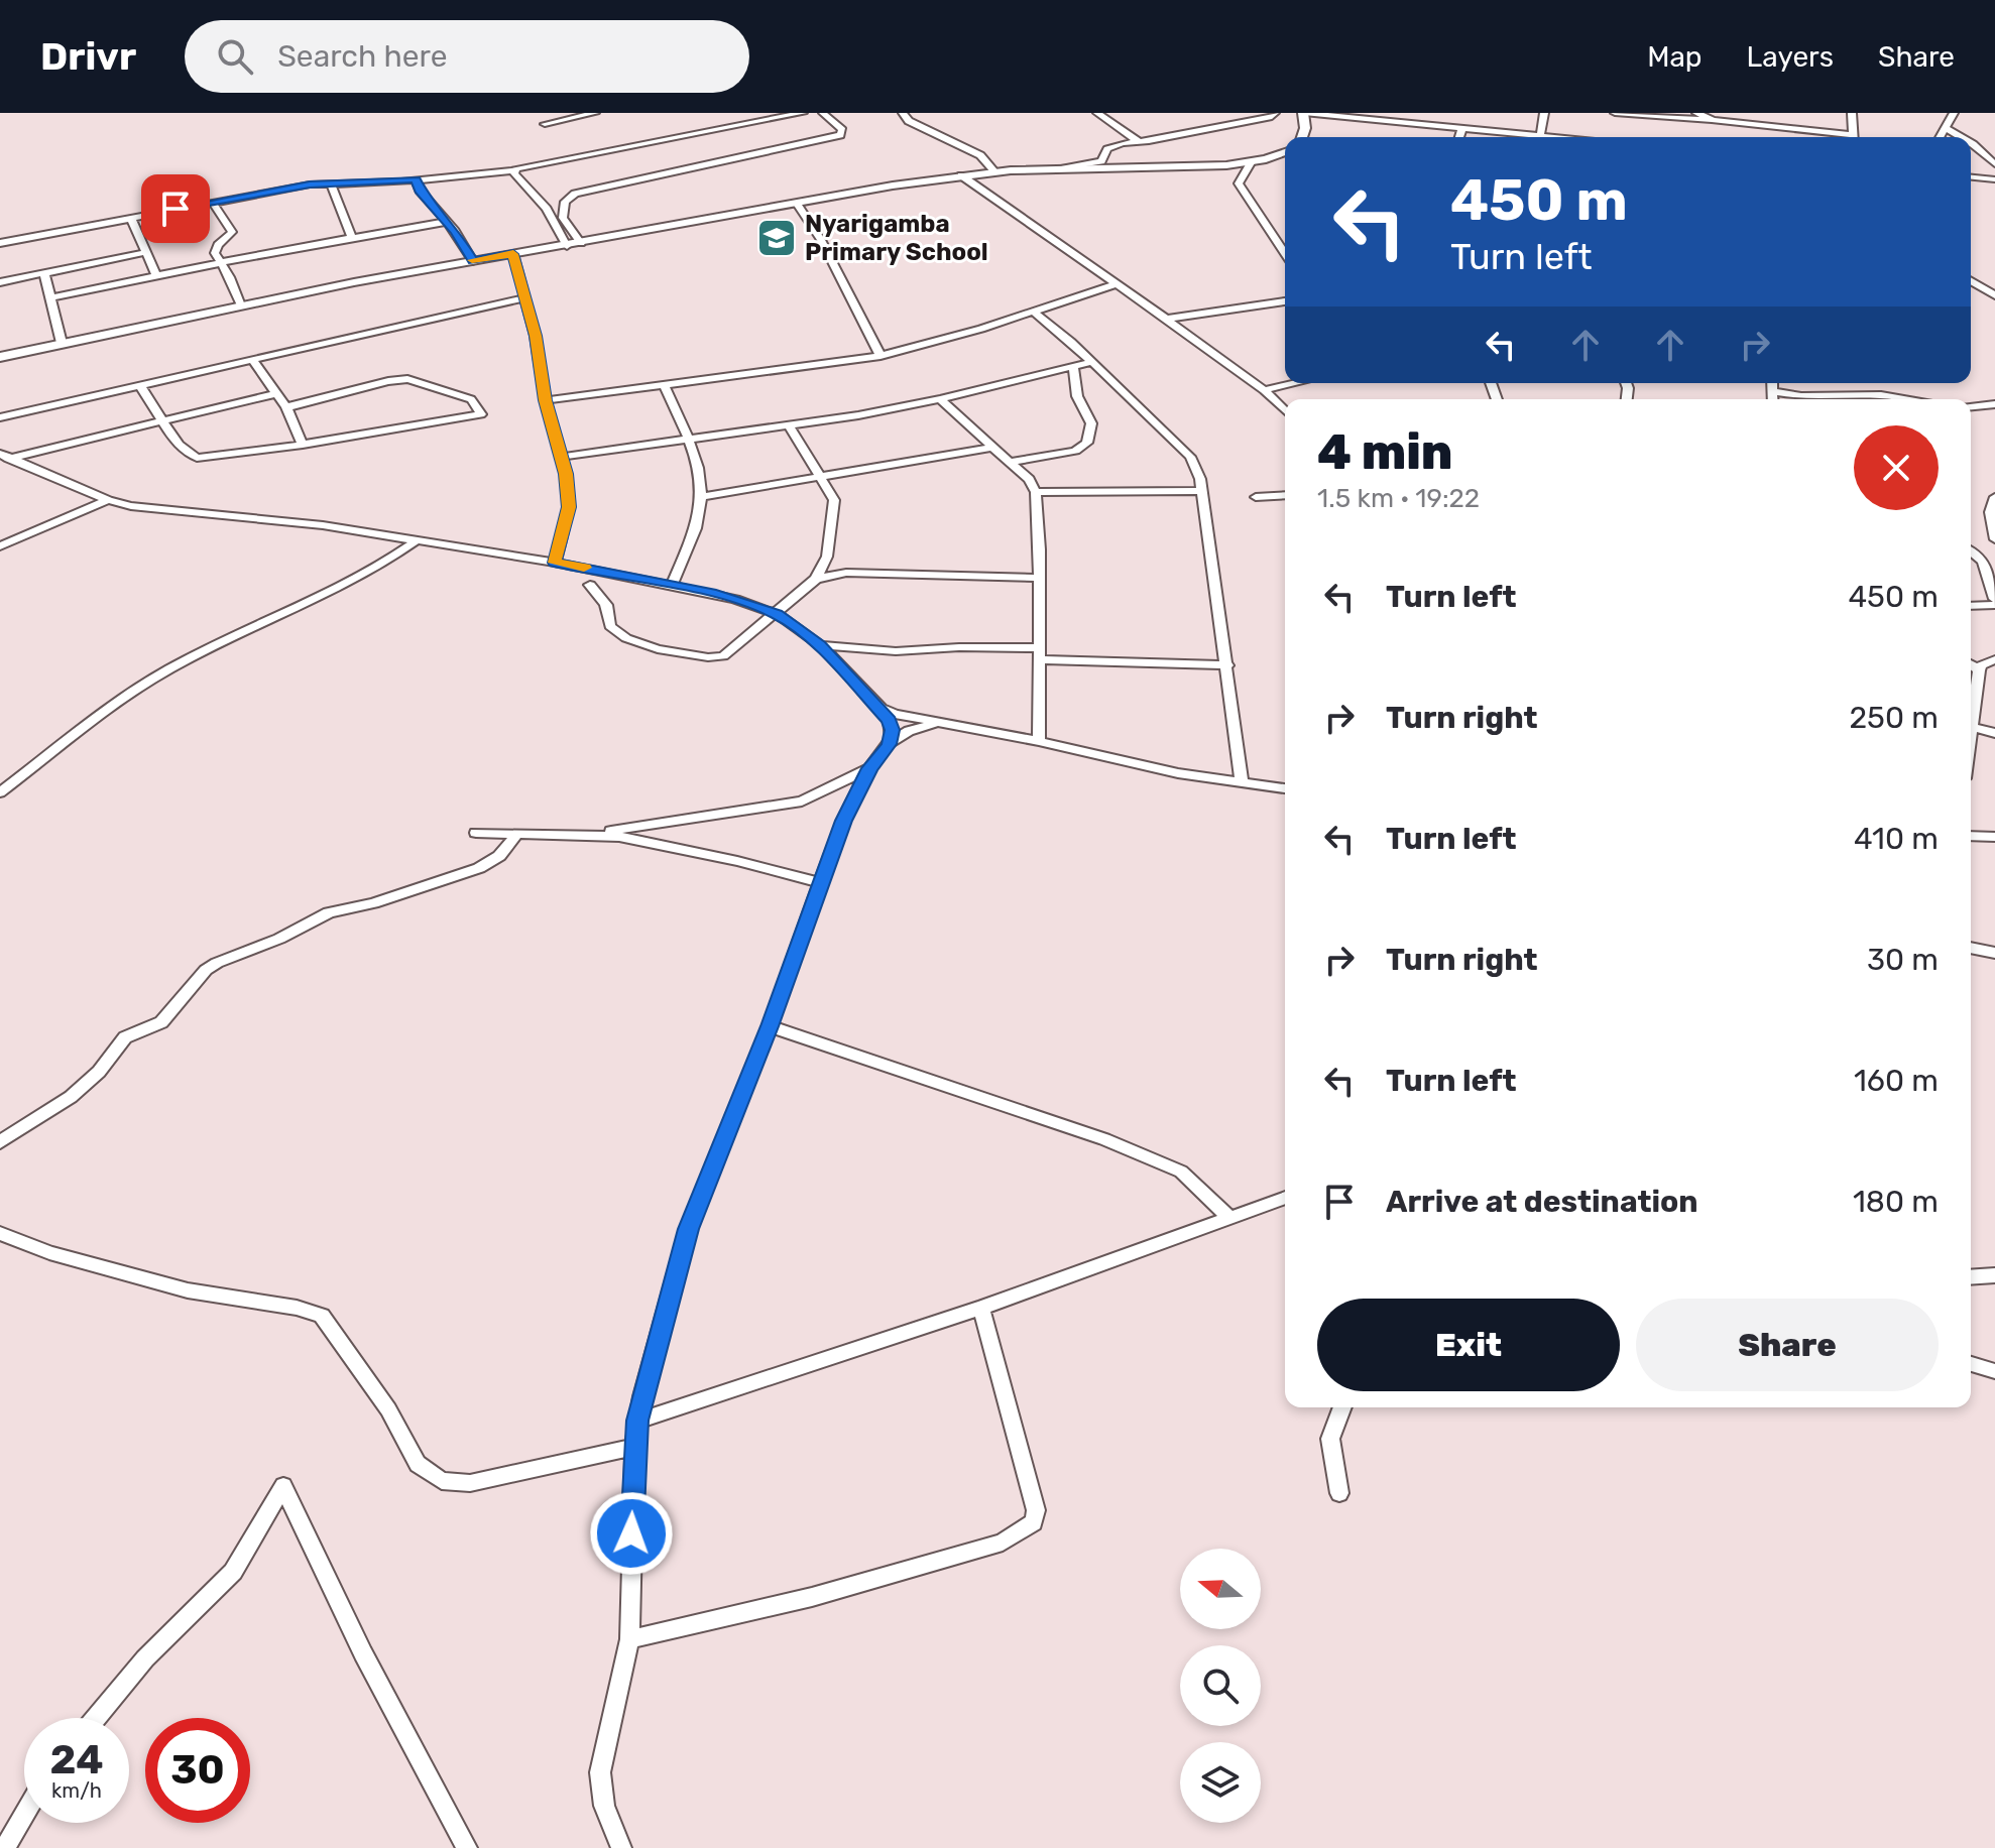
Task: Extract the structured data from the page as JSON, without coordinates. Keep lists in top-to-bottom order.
{
  "places": {
    "school or university": ["Nyarigamba Primary School"]
  },
  "north": "left",
  "page": {
    "header": "Drivr",
    "search": "Search here",
    "nav": ["Map", "Layers", "Share"],
    "turn": ["450 m", "Turn left"],
    "heading": ["4 min", "1.5 km · 19:22"],
    "list": [
      {
        "name": "Turn left",
        "value": "450 m"
      },
      {
        "name": "Turn right",
        "value": "250 m"
      },
      {
        "name": "Turn left",
        "value": "410 m"
      },
      {
        "name": "Turn right",
        "value": "30 m"
      },
      {
        "name": "Turn left",
        "value": "160 m"
      },
      {
        "name": "Arrive at destination",
        "value": "180 m"
      }
    ],
    "buttons": ["Exit", "Share"],
    "speed": "24 km/h",
    "limit": "30"
  }
}
